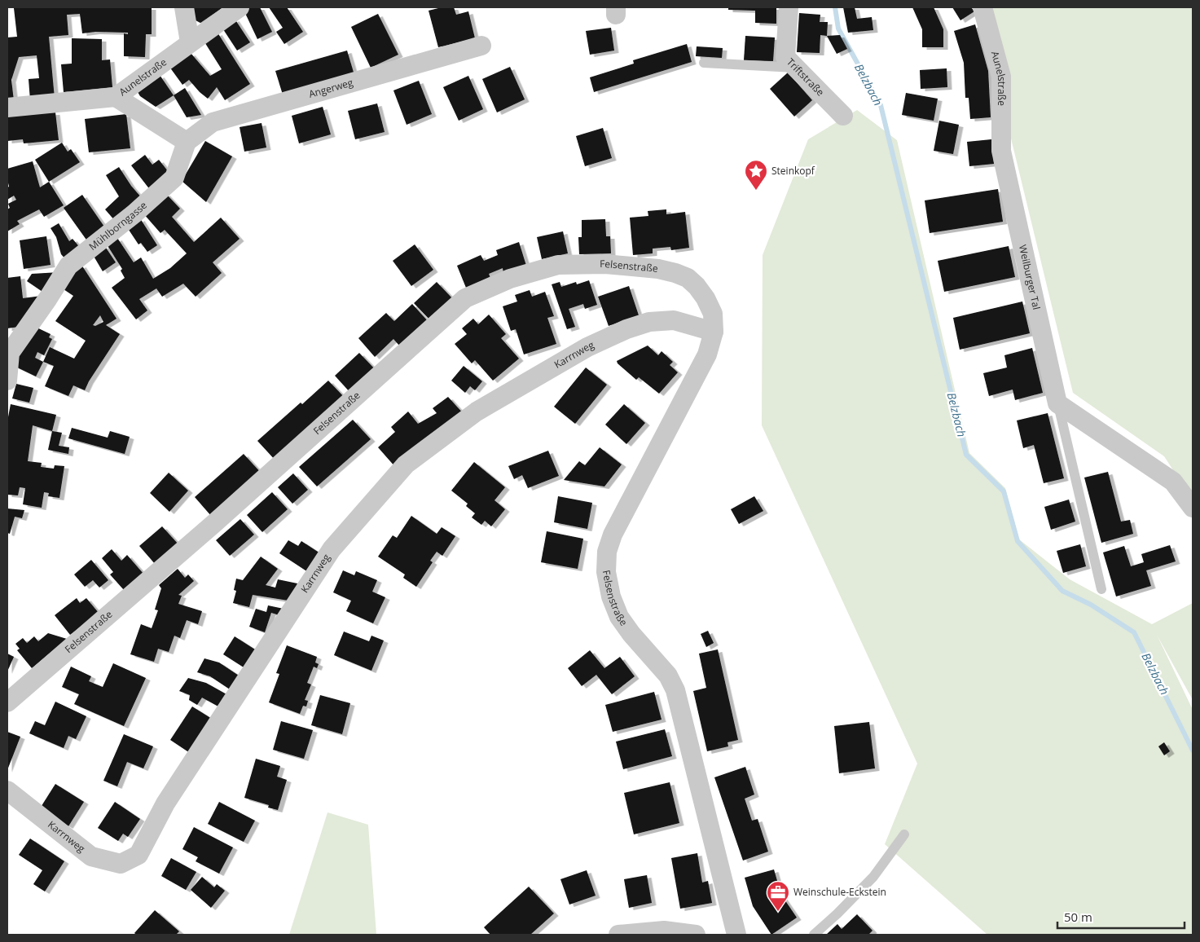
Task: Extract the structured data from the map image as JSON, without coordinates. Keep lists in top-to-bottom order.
{
  "streets": {
    "street": [
      "Aunelstraße",
      "Triftstraße",
      "Angerweg",
      "Mühlborngasse",
      "Felsenstraße",
      "Weilburger Tal",
      "Karrnweg"
    ]
  },
  "crossings": [
    ["Aunelstraße", "Weilburger Tal"],
    ["Angerweg", "Mühlborngasse"],
    ["Felsenstraße", "Karrnweg"]
  ],
  "water": ["Belzbach"],
  "places": {
    "place": ["Steinkopf"],
    "office": ["Weinschule-Eckstein"]
  },
  "scale_bar": "50 m"
}
